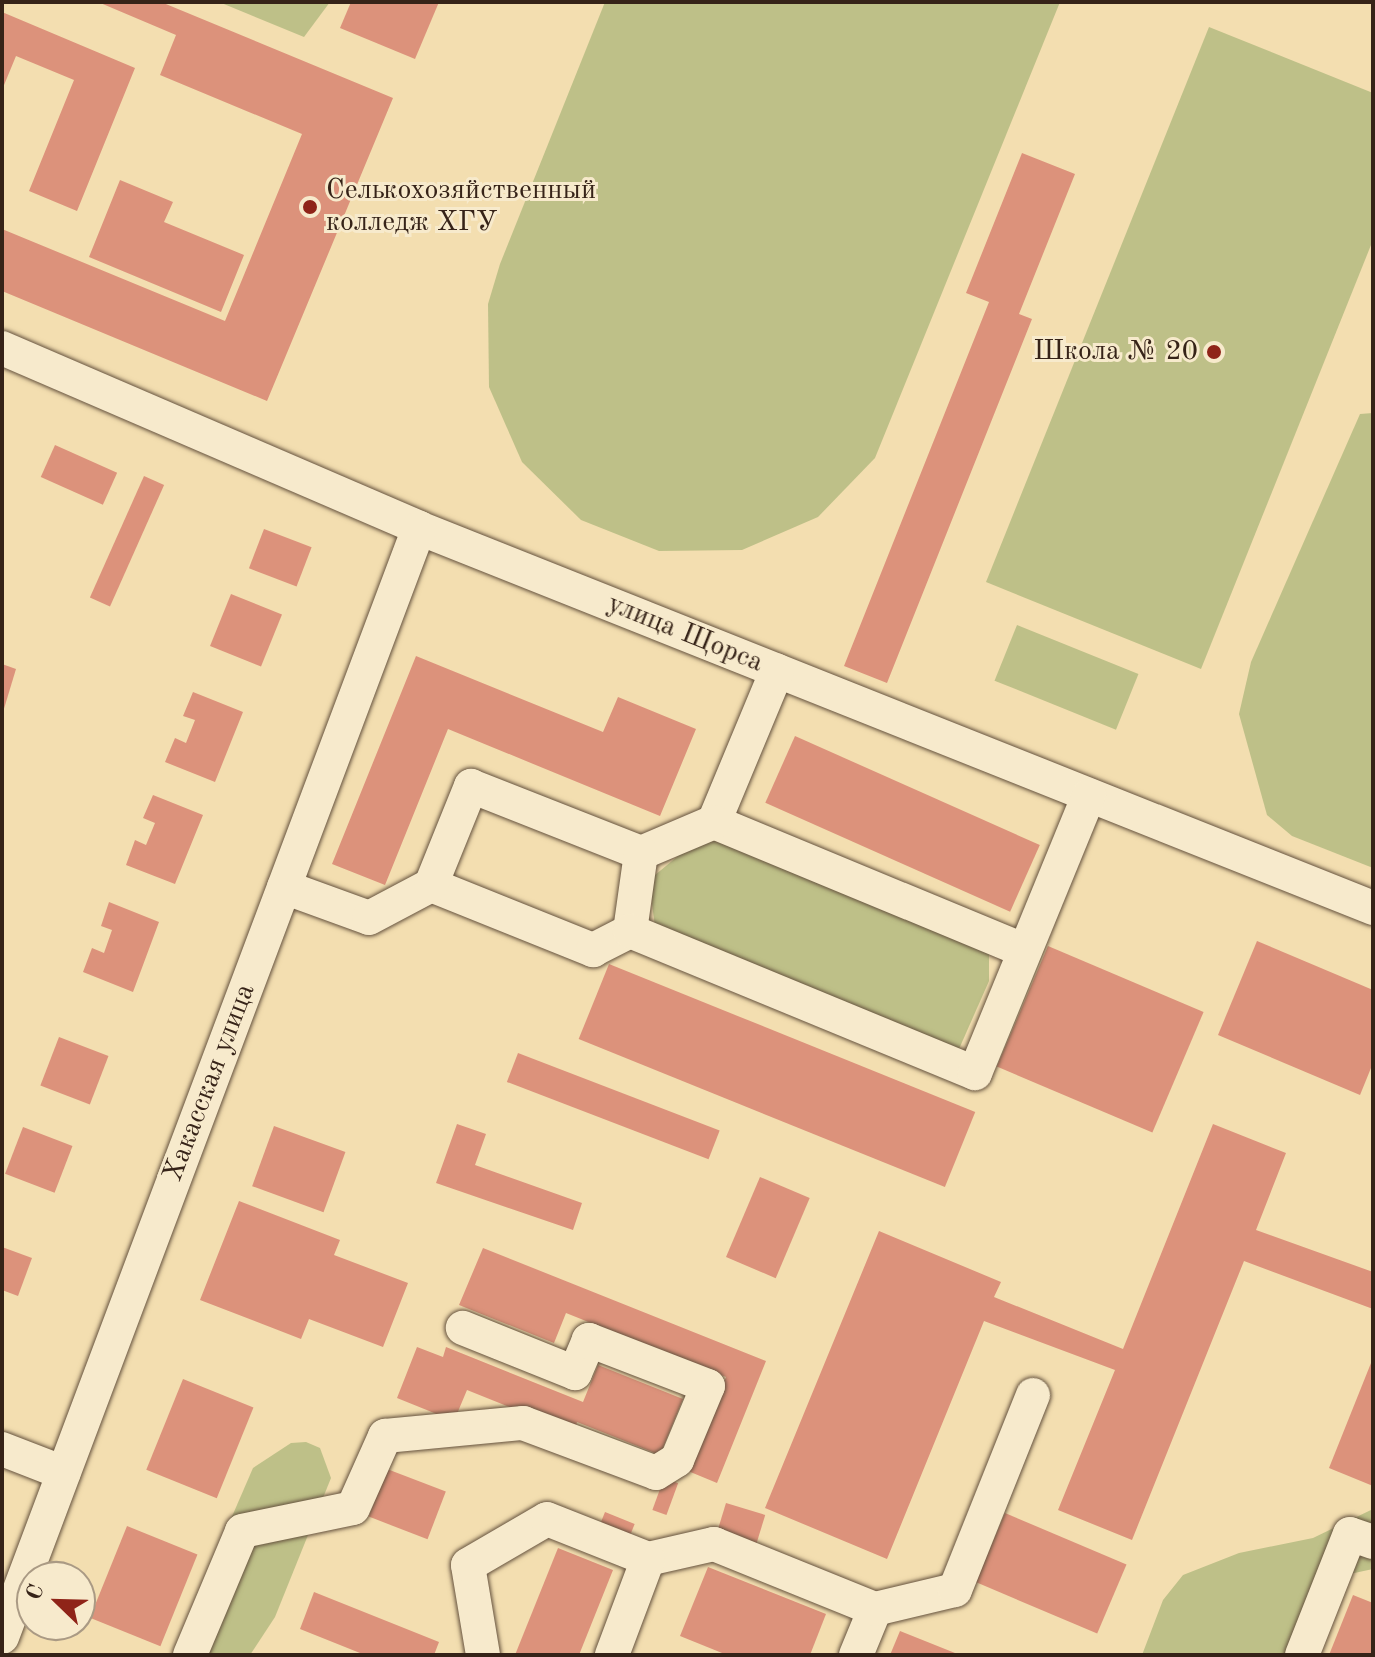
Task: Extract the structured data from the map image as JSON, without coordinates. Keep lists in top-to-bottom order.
{
  "streets": {
    "street": ["улица Щорса", "Хакасская улица"]
  },
  "crossings": [
    ["улица Щорса", "Хакасская улица"]
  ],
  "places": ["Селькохозяйственный колледж ХГУ", "Школа № 20"],
  "north": "top left"
}
